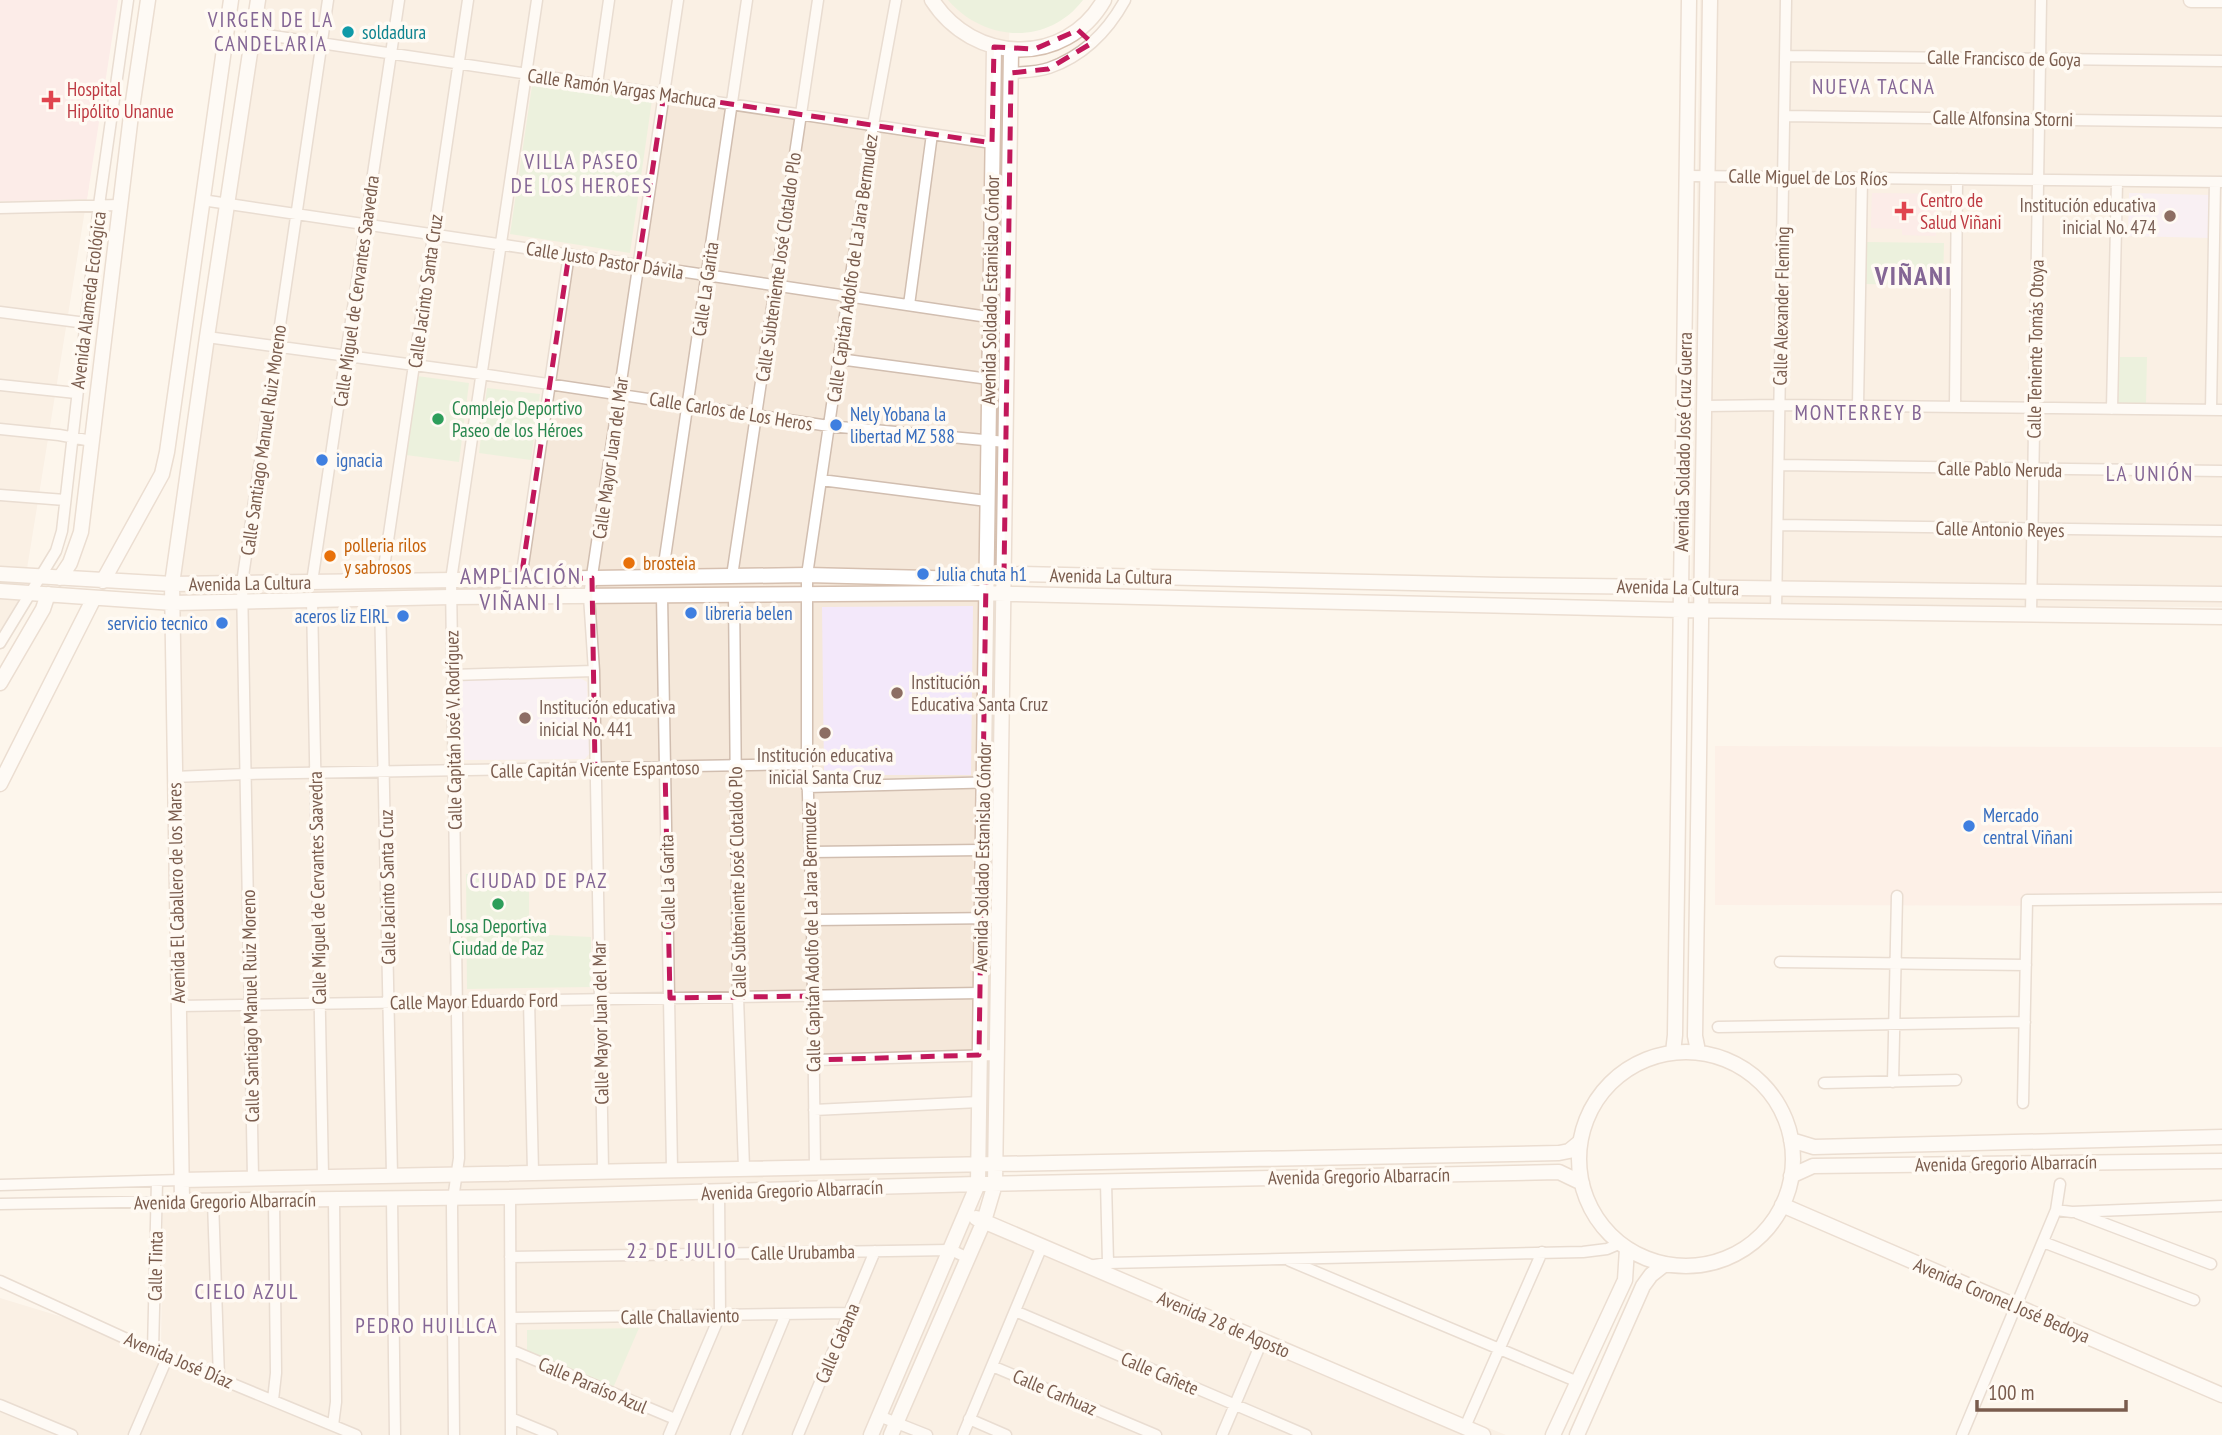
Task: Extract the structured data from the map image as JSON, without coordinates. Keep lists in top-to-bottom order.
{
  "streets": {
    "street": [
      "Calle Francisco de Goya",
      "Calle Ramón Vargas Machuca",
      "Calle Alfonsina Storni",
      "Calle Miguel de Los Ríos",
      "Calle Justo Pastor Dávila",
      "Calle Subteniente José Clotaldo Plo",
      "Calle Capitán Adolfo de La Jara Bermudez",
      "Calle La Garita",
      "Avenida Soldado Estanislao Cóndor",
      "Calle Miguel de Cervantes Saavedra",
      "Calle Jacinto Santa Cruz",
      "Avenida Alameda Ecológica",
      "Calle Alexander Fleming",
      "Calle Teniente Tomás Otoya",
      "Calle Carlos de Los Heros",
      "Calle Santiago Manuel Ruiz Moreno",
      "Avenida Soldado José Cruz Guerra",
      "Calle Mayor Juan del Mar",
      "Calle Pablo Neruda",
      "Calle Antonio Reyes",
      "Avenida La Cultura",
      "Calle Capitán José V. Rodríguez",
      "Calle Capitán Vicente Espantoso",
      "Avenida El Caballero de los Mares",
      "Calle Mayor Eduardo Ford",
      "Avenida Gregorio Albarracín",
      "Calle Urubamba",
      "Calle Tinta",
      "Avenida Coronel José Bedoya",
      "Calle Challaviento",
      "Avenida 28 de Agosto",
      "Calle Cabana",
      "Avenida José Díaz",
      "Calle Cañete",
      "Calle Paraíso Azul",
      "Calle Carhuaz"
    ]
  },
  "crossings": [
    ["Calle Francisco de Goya", "Calle Alexander Fleming"],
    ["Calle Francisco de Goya", "Calle Teniente Tomás Otoya"],
    ["Calle Ramón Vargas Machuca", "Calle Subteniente José Clotaldo Plo"],
    ["Calle Ramón Vargas Machuca", "Calle Capitán Adolfo de La Jara Bermudez"],
    ["Calle Ramón Vargas Machuca", "Calle La Garita"],
    ["Calle Ramón Vargas Machuca", "Avenida Soldado Estanislao Cóndor"],
    ["Calle Ramón Vargas Machuca", "Calle Miguel de Cervantes Saavedra"],
    ["Calle Ramón Vargas Machuca", "Calle Jacinto Santa Cruz"],
    ["Calle Ramón Vargas Machuca", "Calle Santiago Manuel Ruiz Moreno"],
    ["Calle Ramón Vargas Machuca", "Calle Mayor Juan del Mar"],
    ["Calle Ramón Vargas Machuca", "Calle Capitán José V. Rodríguez"],
    ["Calle Alfonsina Storni", "Calle Alexander Fleming"],
    ["Calle Alfonsina Storni", "Calle Teniente Tomás Otoya"],
    ["Calle Miguel de Los Ríos", "Calle Alexander Fleming"],
    ["Calle Miguel de Los Ríos", "Calle Teniente Tomás Otoya"],
    ["Calle Miguel de Los Ríos", "Avenida Soldado José Cruz Guerra"],
    ["Calle Justo Pastor Dávila", "Calle Subteniente José Clotaldo Plo"],
    ["Calle Justo Pastor Dávila", "Calle Capitán Adolfo de La Jara Bermudez"],
    ["Calle Justo Pastor Dávila", "Calle La Garita"],
    ["Calle Justo Pastor Dávila", "Avenida Soldado Estanislao Cóndor"],
    ["Calle Justo Pastor Dávila", "Calle Miguel de Cervantes Saavedra"],
    ["Calle Justo Pastor Dávila", "Calle Jacinto Santa Cruz"],
    ["Calle Justo Pastor Dávila", "Calle Santiago Manuel Ruiz Moreno"],
    ["Calle Justo Pastor Dávila", "Calle Mayor Juan del Mar"],
    ["Calle Justo Pastor Dávila", "Calle Capitán José V. Rodríguez"],
    ["Calle Subteniente José Clotaldo Plo", "Calle Carlos de Los Heros"],
    ["Calle Subteniente José Clotaldo Plo", "Avenida La Cultura"],
    ["Calle Subteniente José Clotaldo Plo", "Calle Capitán Vicente Espantoso"],
    ["Calle Subteniente José Clotaldo Plo", "Calle Mayor Eduardo Ford"],
    ["Calle Subteniente José Clotaldo Plo", "Avenida Gregorio Albarracín"],
    ["Calle Capitán Adolfo de La Jara Bermudez", "Calle Carlos de Los Heros"],
    ["Calle Capitán Adolfo de La Jara Bermudez", "Avenida La Cultura"],
    ["Calle Capitán Adolfo de La Jara Bermudez", "Calle Capitán Vicente Espantoso"],
    ["Calle Capitán Adolfo de La Jara Bermudez", "Calle Mayor Eduardo Ford"],
    ["Calle Capitán Adolfo de La Jara Bermudez", "Avenida Gregorio Albarracín"],
    ["Calle La Garita", "Calle Carlos de Los Heros"],
    ["Calle La Garita", "Avenida La Cultura"],
    ["Calle La Garita", "Calle Capitán Vicente Espantoso"],
    ["Calle La Garita", "Calle Mayor Eduardo Ford"],
    ["Calle La Garita", "Avenida Gregorio Albarracín"],
    ["Avenida Soldado Estanislao Cóndor", "Calle Carlos de Los Heros"],
    ["Avenida Soldado Estanislao Cóndor", "Avenida La Cultura"],
    ["Avenida Soldado Estanislao Cóndor", "Calle Mayor Eduardo Ford"],
    ["Avenida Soldado Estanislao Cóndor", "Avenida Gregorio Albarracín"],
    ["Avenida Soldado Estanislao Cóndor", "Calle Urubamba"],
    ["Avenida Soldado Estanislao Cóndor", "Avenida 28 de Agosto"],
    ["Calle Miguel de Cervantes Saavedra", "Calle Carlos de Los Heros"],
    ["Calle Miguel de Cervantes Saavedra", "Avenida La Cultura"],
    ["Calle Miguel de Cervantes Saavedra", "Calle Capitán Vicente Espantoso"],
    ["Calle Miguel de Cervantes Saavedra", "Calle Mayor Eduardo Ford"],
    ["Calle Miguel de Cervantes Saavedra", "Avenida Gregorio Albarracín"],
    ["Calle Jacinto Santa Cruz", "Calle Carlos de Los Heros"],
    ["Calle Jacinto Santa Cruz", "Avenida La Cultura"],
    ["Calle Jacinto Santa Cruz", "Calle Capitán Vicente Espantoso"],
    ["Calle Jacinto Santa Cruz", "Calle Mayor Eduardo Ford"],
    ["Calle Jacinto Santa Cruz", "Avenida Gregorio Albarracín"],
    ["Avenida Alameda Ecológica", "Avenida La Cultura"],
    ["Calle Alexander Fleming", "Calle Pablo Neruda"],
    ["Calle Alexander Fleming", "Calle Antonio Reyes"],
    ["Calle Alexander Fleming", "Avenida La Cultura"],
    ["Calle Teniente Tomás Otoya", "Calle Pablo Neruda"],
    ["Calle Teniente Tomás Otoya", "Calle Antonio Reyes"],
    ["Calle Teniente Tomás Otoya", "Avenida La Cultura"],
    ["Calle Carlos de Los Heros", "Calle Santiago Manuel Ruiz Moreno"],
    ["Calle Carlos de Los Heros", "Calle Mayor Juan del Mar"],
    ["Calle Carlos de Los Heros", "Calle Capitán José V. Rodríguez"],
    ["Calle Santiago Manuel Ruiz Moreno", "Avenida La Cultura"],
    ["Calle Santiago Manuel Ruiz Moreno", "Calle Capitán Vicente Espantoso"],
    ["Calle Santiago Manuel Ruiz Moreno", "Calle Mayor Eduardo Ford"],
    ["Calle Santiago Manuel Ruiz Moreno", "Avenida Gregorio Albarracín"],
    ["Avenida Soldado José Cruz Guerra", "Avenida La Cultura"],
    ["Avenida Soldado José Cruz Guerra", "Avenida Gregorio Albarracín"],
    ["Avenida Soldado José Cruz Guerra", "Avenida Coronel José Bedoya"],
    ["Calle Mayor Juan del Mar", "Avenida La Cultura"],
    ["Calle Mayor Juan del Mar", "Calle Capitán Vicente Espantoso"],
    ["Calle Mayor Juan del Mar", "Calle Mayor Eduardo Ford"],
    ["Calle Mayor Juan del Mar", "Avenida Gregorio Albarracín"],
    ["Avenida La Cultura", "Calle Capitán José V. Rodríguez"],
    ["Avenida La Cultura", "Avenida El Caballero de los Mares"],
    ["Calle Capitán José V. Rodríguez", "Calle Capitán Vicente Espantoso"],
    ["Calle Capitán José V. Rodríguez", "Calle Mayor Eduardo Ford"],
    ["Calle Capitán José V. Rodríguez", "Avenida Gregorio Albarracín"],
    ["Calle Capitán Vicente Espantoso", "Avenida El Caballero de los Mares"],
    ["Avenida El Caballero de los Mares", "Calle Mayor Eduardo Ford"],
    ["Avenida El Caballero de los Mares", "Avenida Gregorio Albarracín"],
    ["Avenida Gregorio Albarracín", "Calle Tinta"],
    ["Avenida Gregorio Albarracín", "Avenida Coronel José Bedoya"],
    ["Calle Urubamba", "Calle Cabana"],
    ["Calle Tinta", "Avenida José Díaz"],
    ["Calle Challaviento", "Calle Cabana"]
  ],
  "districts": [
    "VIRGEN DE LA CANDELARIA",
    "NUEVA TACNA",
    "VILLA PASEO DE LOS HEROES",
    "VIÑANI",
    "MONTERREY B",
    "LA UNIÓN",
    "AMPLIACIÓN VIÑANI I",
    "CIUDAD DE PAZ",
    "22 DE JULIO",
    "CIELO AZUL",
    "PEDRO HUILLCA"
  ],
  "places": {
    "other": [
      "soldadura",
      "Institución educativa inicial No. 474",
      "Complejo Deportivo Paseo de los Héroes",
      "Nely Yobana la libertad MZ 588",
      "ignacia",
      "polleria rilos y sabrosos",
      "brosteia",
      "Julia chuta h1",
      "libreria belen",
      "aceros liz EIRL",
      "servicio tecnico",
      "Institución Educativa Santa Cruz",
      "Institución educativa inicial No. 441",
      "Institución educativa inicial Santa Cruz",
      "Mercado central Viñani",
      "Losa Deportiva Ciudad de Paz"
    ],
    "health": ["Hospital Hipólito Unanue", "Centro de Salud Viñani"]
  },
  "scale_bar": "100 m"
}
